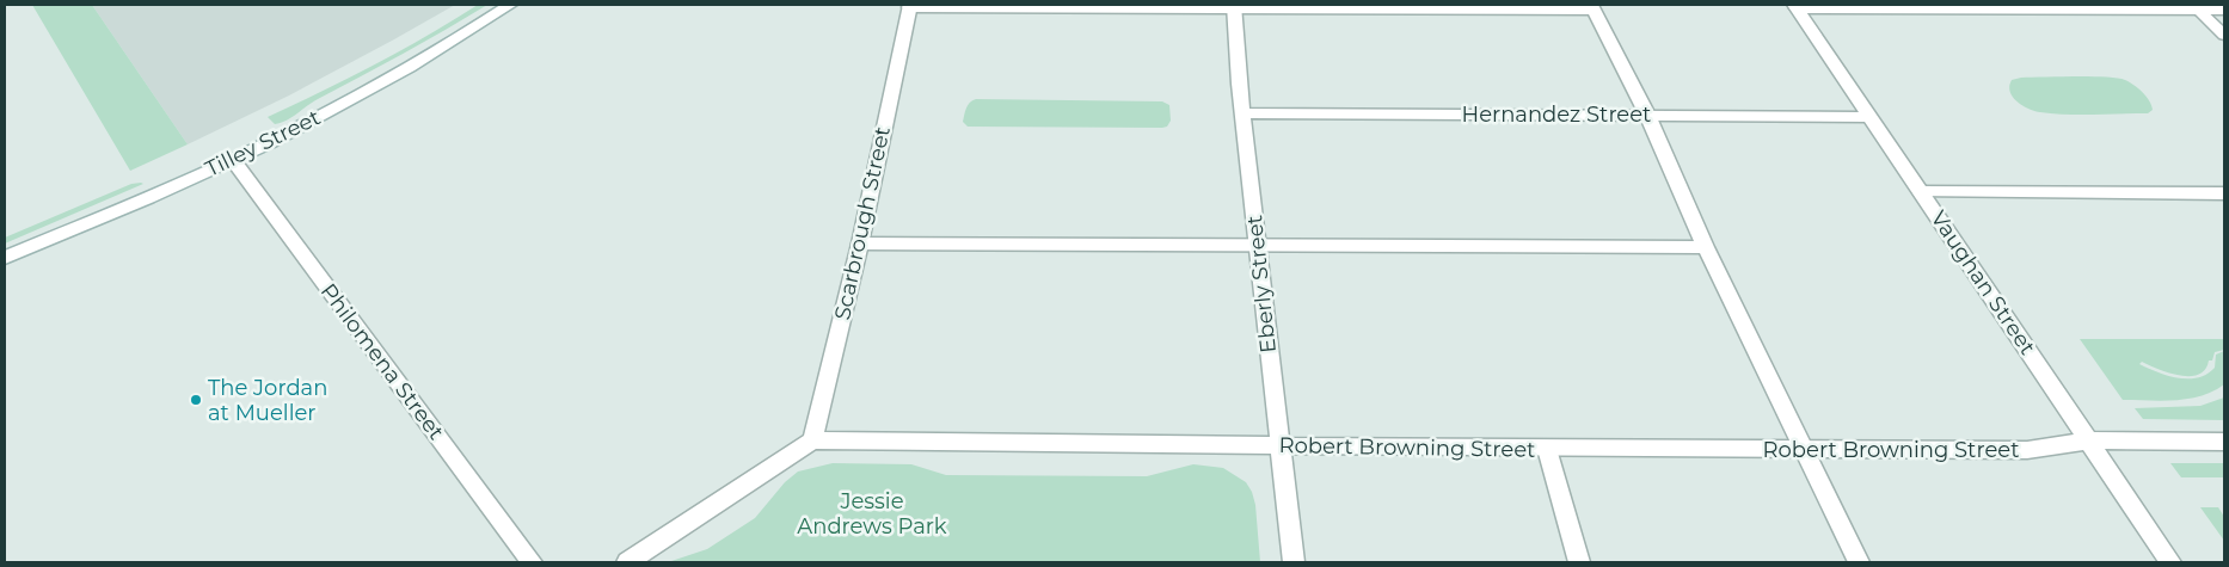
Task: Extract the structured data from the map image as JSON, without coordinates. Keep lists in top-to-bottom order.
{
  "streets": {
    "street": [
      "Hernandez Street",
      "Tilley Street",
      "Scarbrough Street",
      "Vaughan Street",
      "Eberly Street",
      "Philomena Street",
      "Robert Browning Street"
    ]
  },
  "crossings": [
    ["Hernandez Street", "Vaughan Street"],
    ["Hernandez Street", "Eberly Street"],
    ["Tilley Street", "Philomena Street"],
    ["Scarbrough Street", "Robert Browning Street"],
    ["Vaughan Street", "Robert Browning Street"],
    ["Eberly Street", "Robert Browning Street"]
  ],
  "parks": ["Jessie Andrews Park"],
  "places": ["The Jordan at Mueller"]
}
